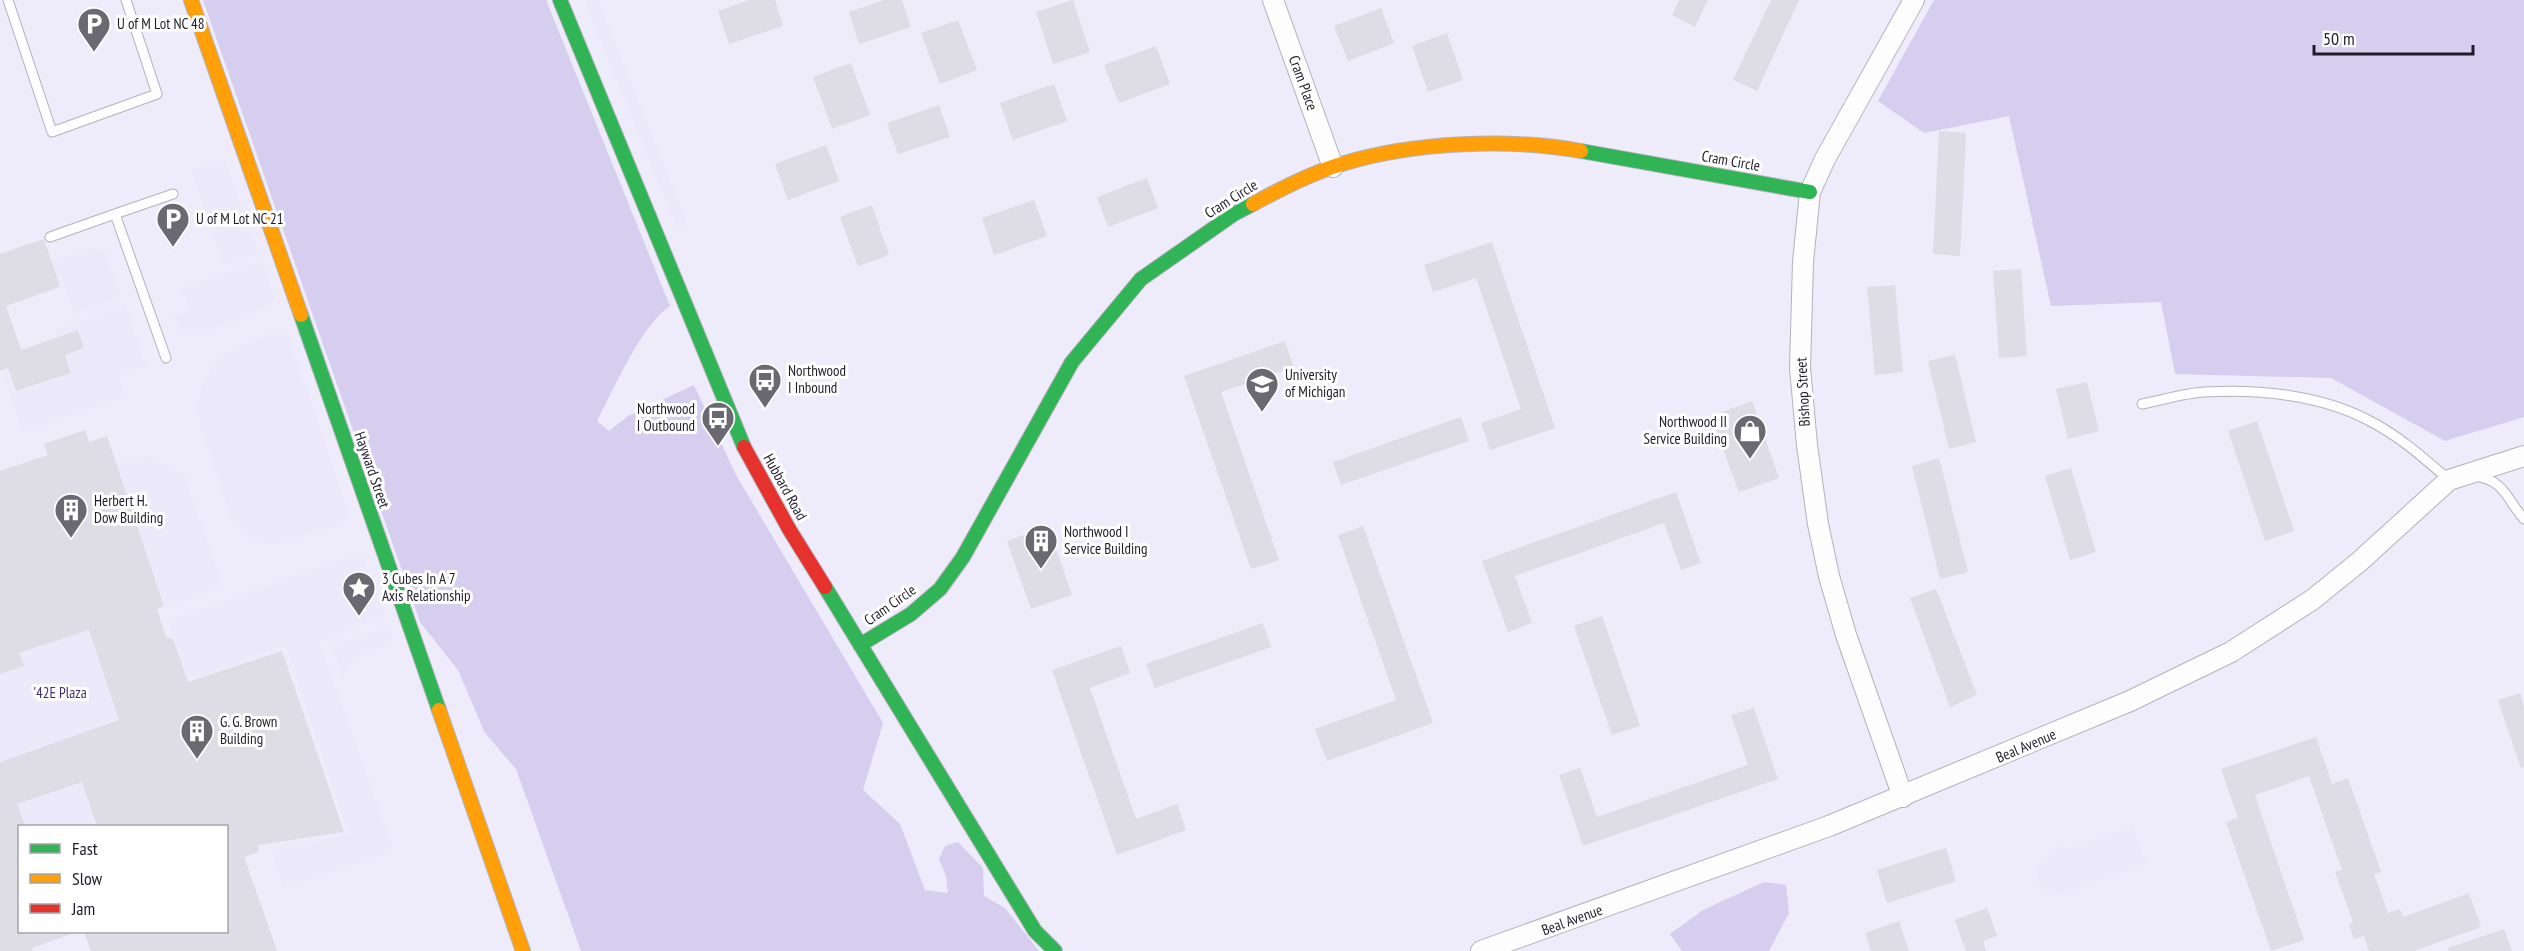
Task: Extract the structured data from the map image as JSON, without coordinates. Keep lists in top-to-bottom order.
{
  "streets": {
    "street": [
      "Cram Place",
      "Cram Circle",
      "Bishop Street",
      "Hayward Street",
      "Hubbard Road",
      "Beal Avenue"
    ]
  },
  "crossings": [
    ["Cram Place", "Cram Circle"],
    ["Cram Circle", "Bishop Street"],
    ["Cram Circle", "Hubbard Road"],
    ["Bishop Street", "Beal Avenue"]
  ],
  "parks": ["'42E Plaza"],
  "places": {
    "parking": ["U of M Lot NC 48", "U of M Lot NC 21"],
    "bus stop": ["Northwood I Inbound", "Northwood I Outbound"],
    "school or university": ["University of Michigan"],
    "shop": ["Northwood II Service Building"],
    "building": ["Herbert H. Dow Building", "Northwood I Service Building", "G. G. Brown Building"],
    "place": ["3 Cubes In A 7 Axis Relationship"]
  },
  "legend": ["Fast", "Slow", "Jam"],
  "scale_bar": "50 m"
}
